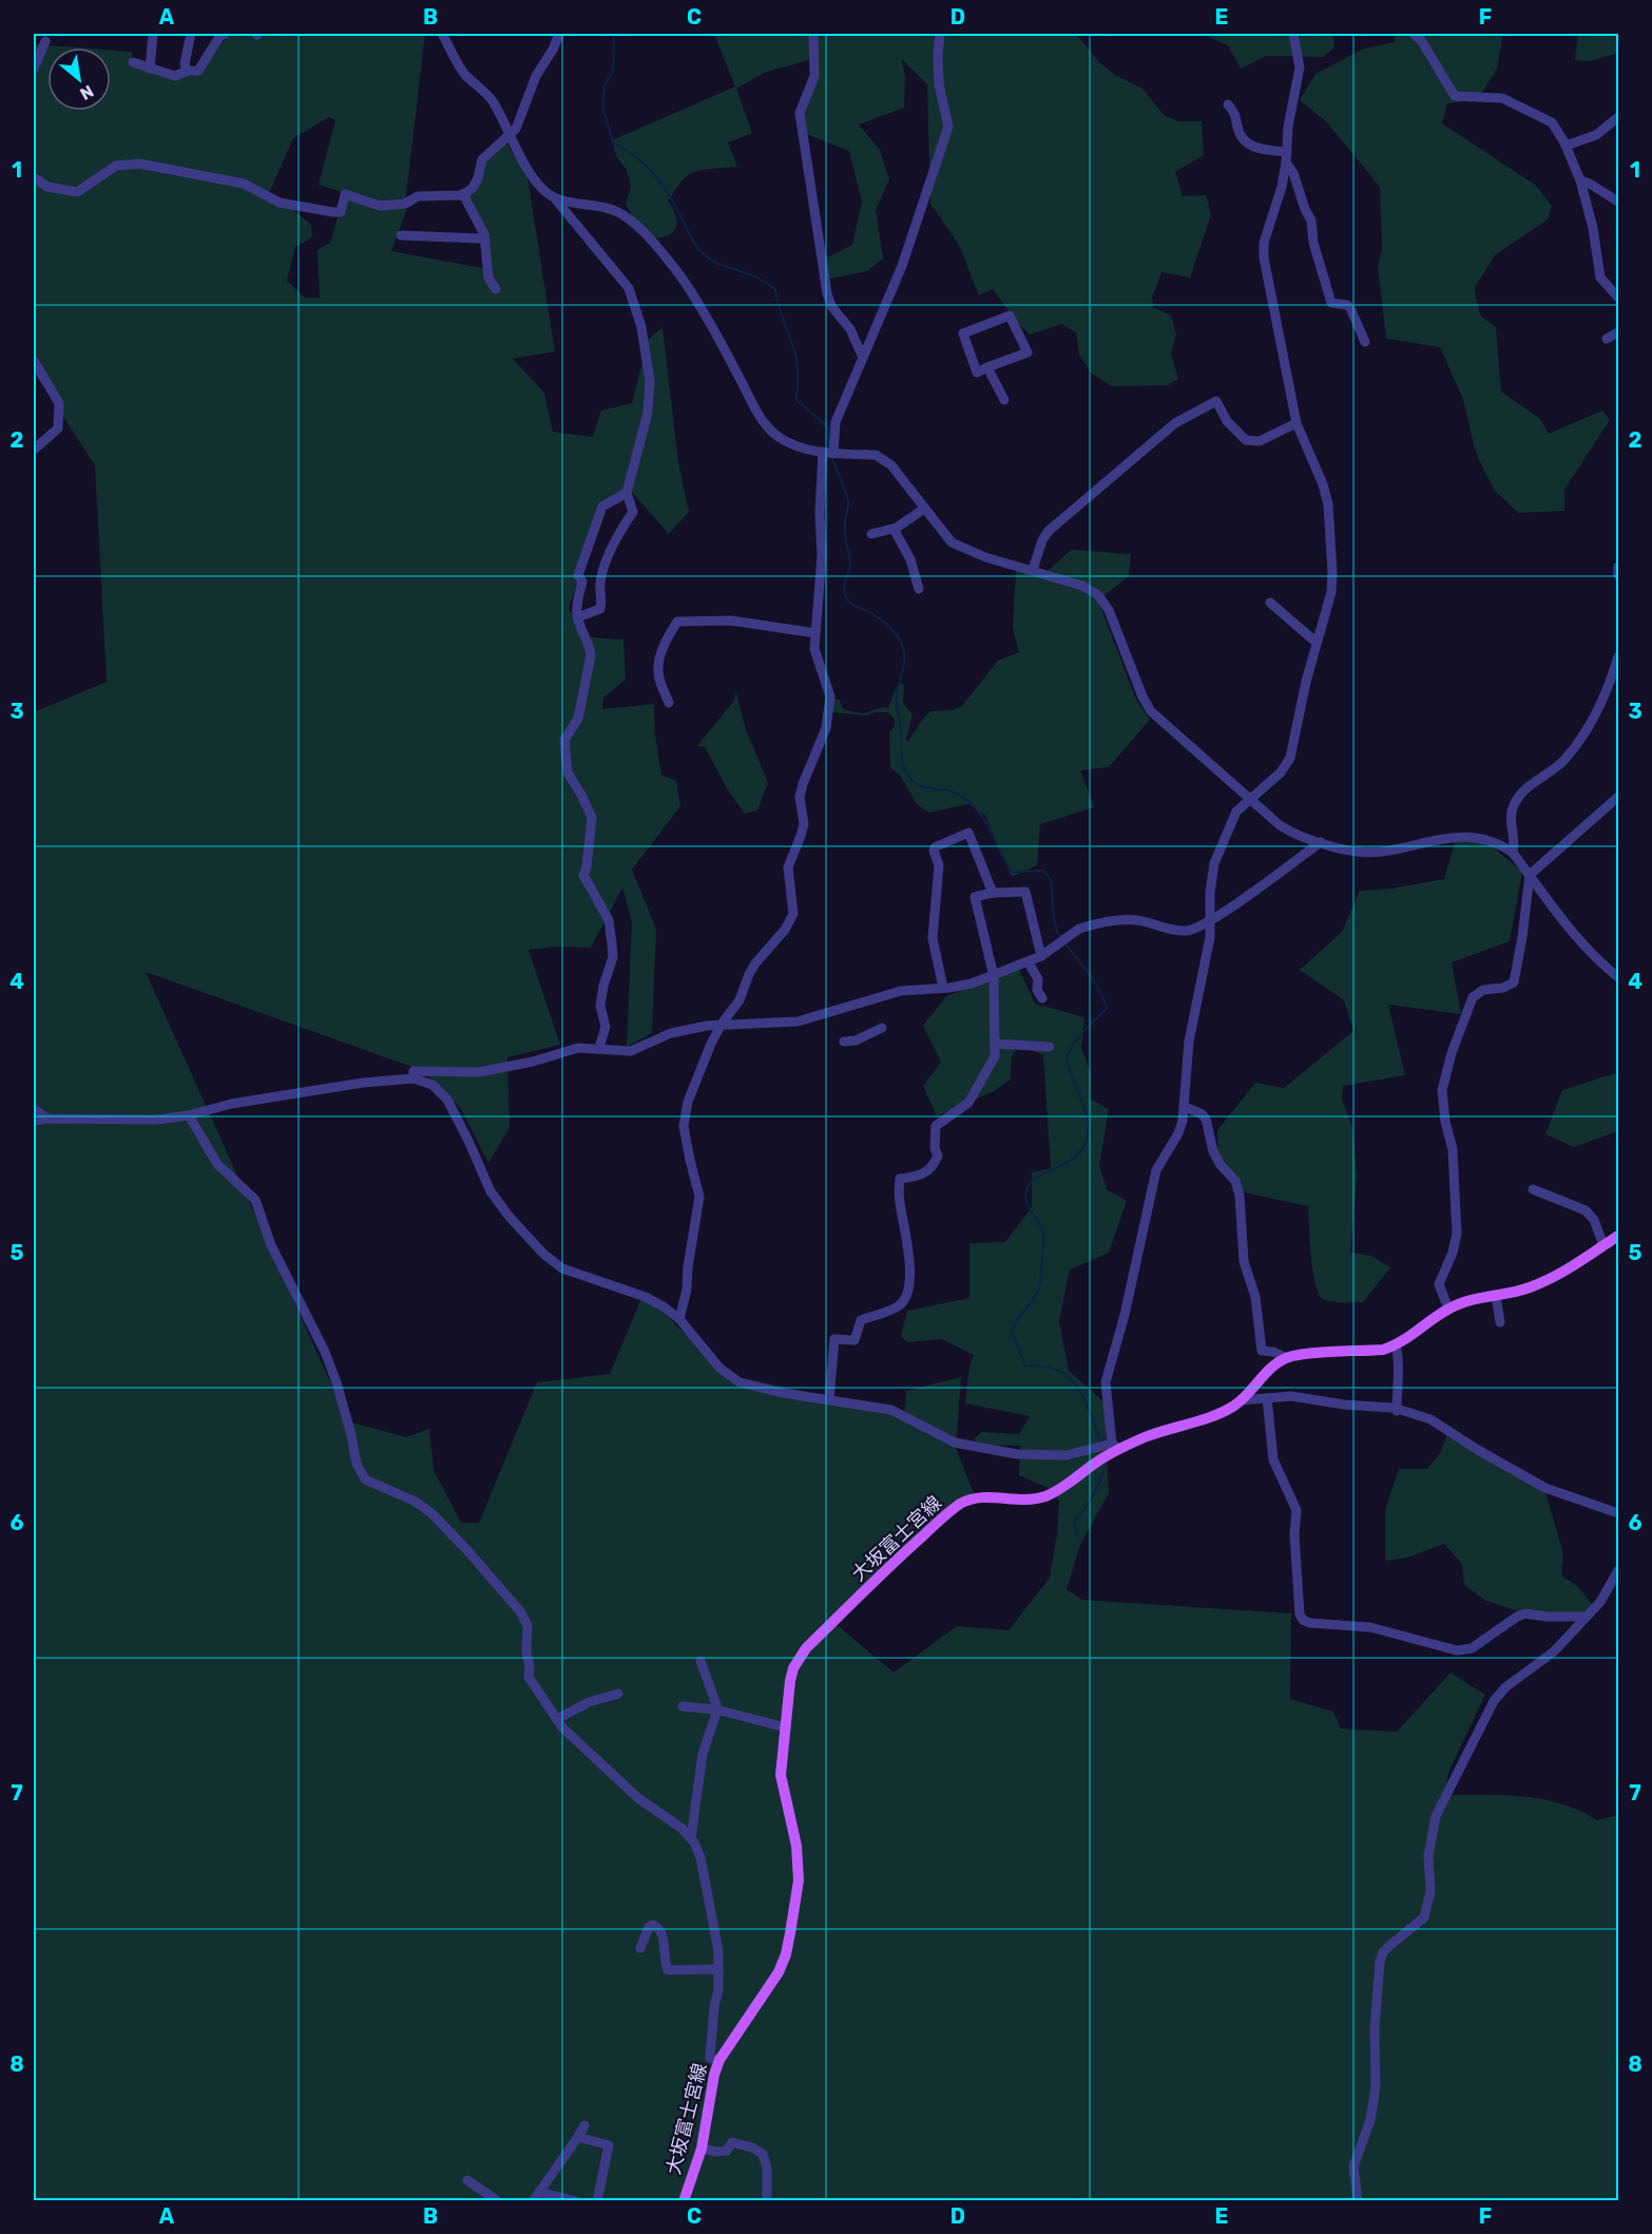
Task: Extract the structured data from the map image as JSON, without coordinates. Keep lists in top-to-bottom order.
{
  "streets": {
    "main road": ["大坂富士宮線"]
  },
  "north": "bottom right",
  "grid": {
    "columns": [
      "A",
      "B",
      "C",
      "D",
      "E",
      "F"
    ],
    "rows": [
      "1",
      "2",
      "3",
      "4",
      "5",
      "6",
      "7",
      "8"
    ]
  }
}
